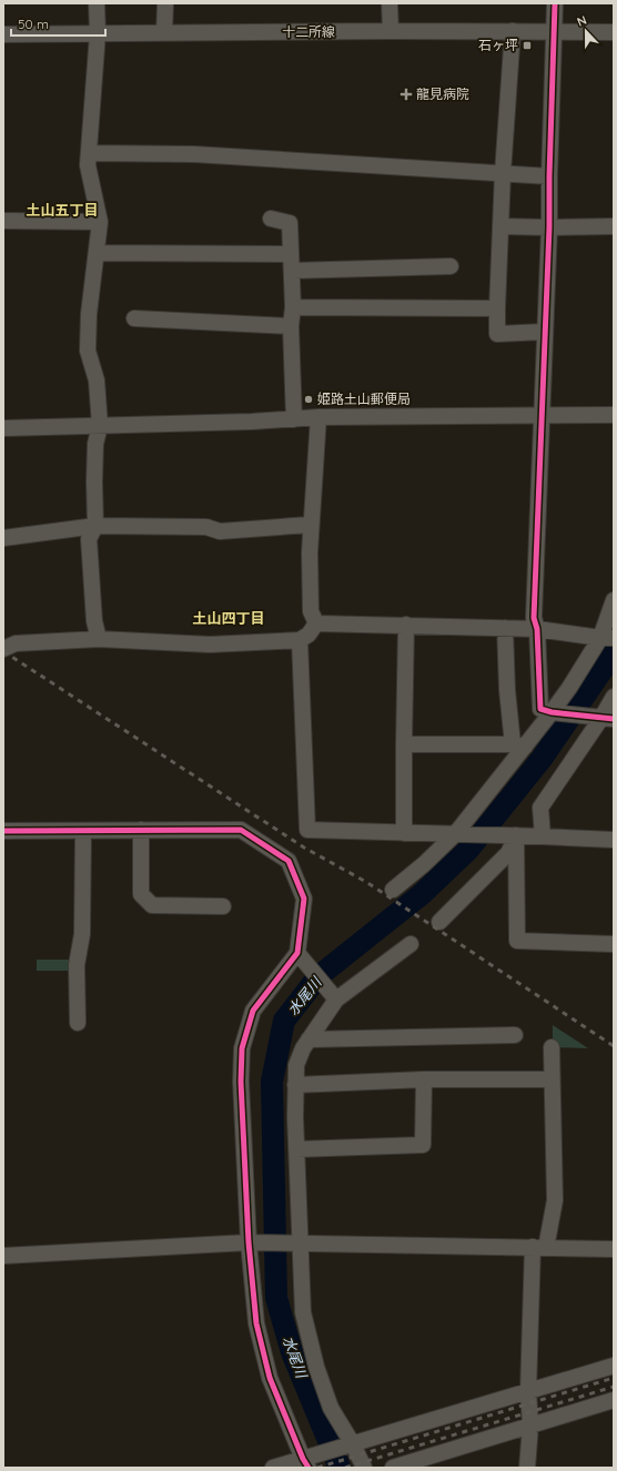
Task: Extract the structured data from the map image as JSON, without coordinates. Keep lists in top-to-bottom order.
{
  "streets": {
    "street": ["十二所線"]
  },
  "districts": ["土山五丁目", "土山四丁目"],
  "water": ["水尾川"],
  "places": {
    "transit": ["石ヶ坪"],
    "health": ["龍見病院"],
    "other": ["姫路土山郵便局"]
  },
  "scale_bar": "50 m",
  "north": "top"
}
